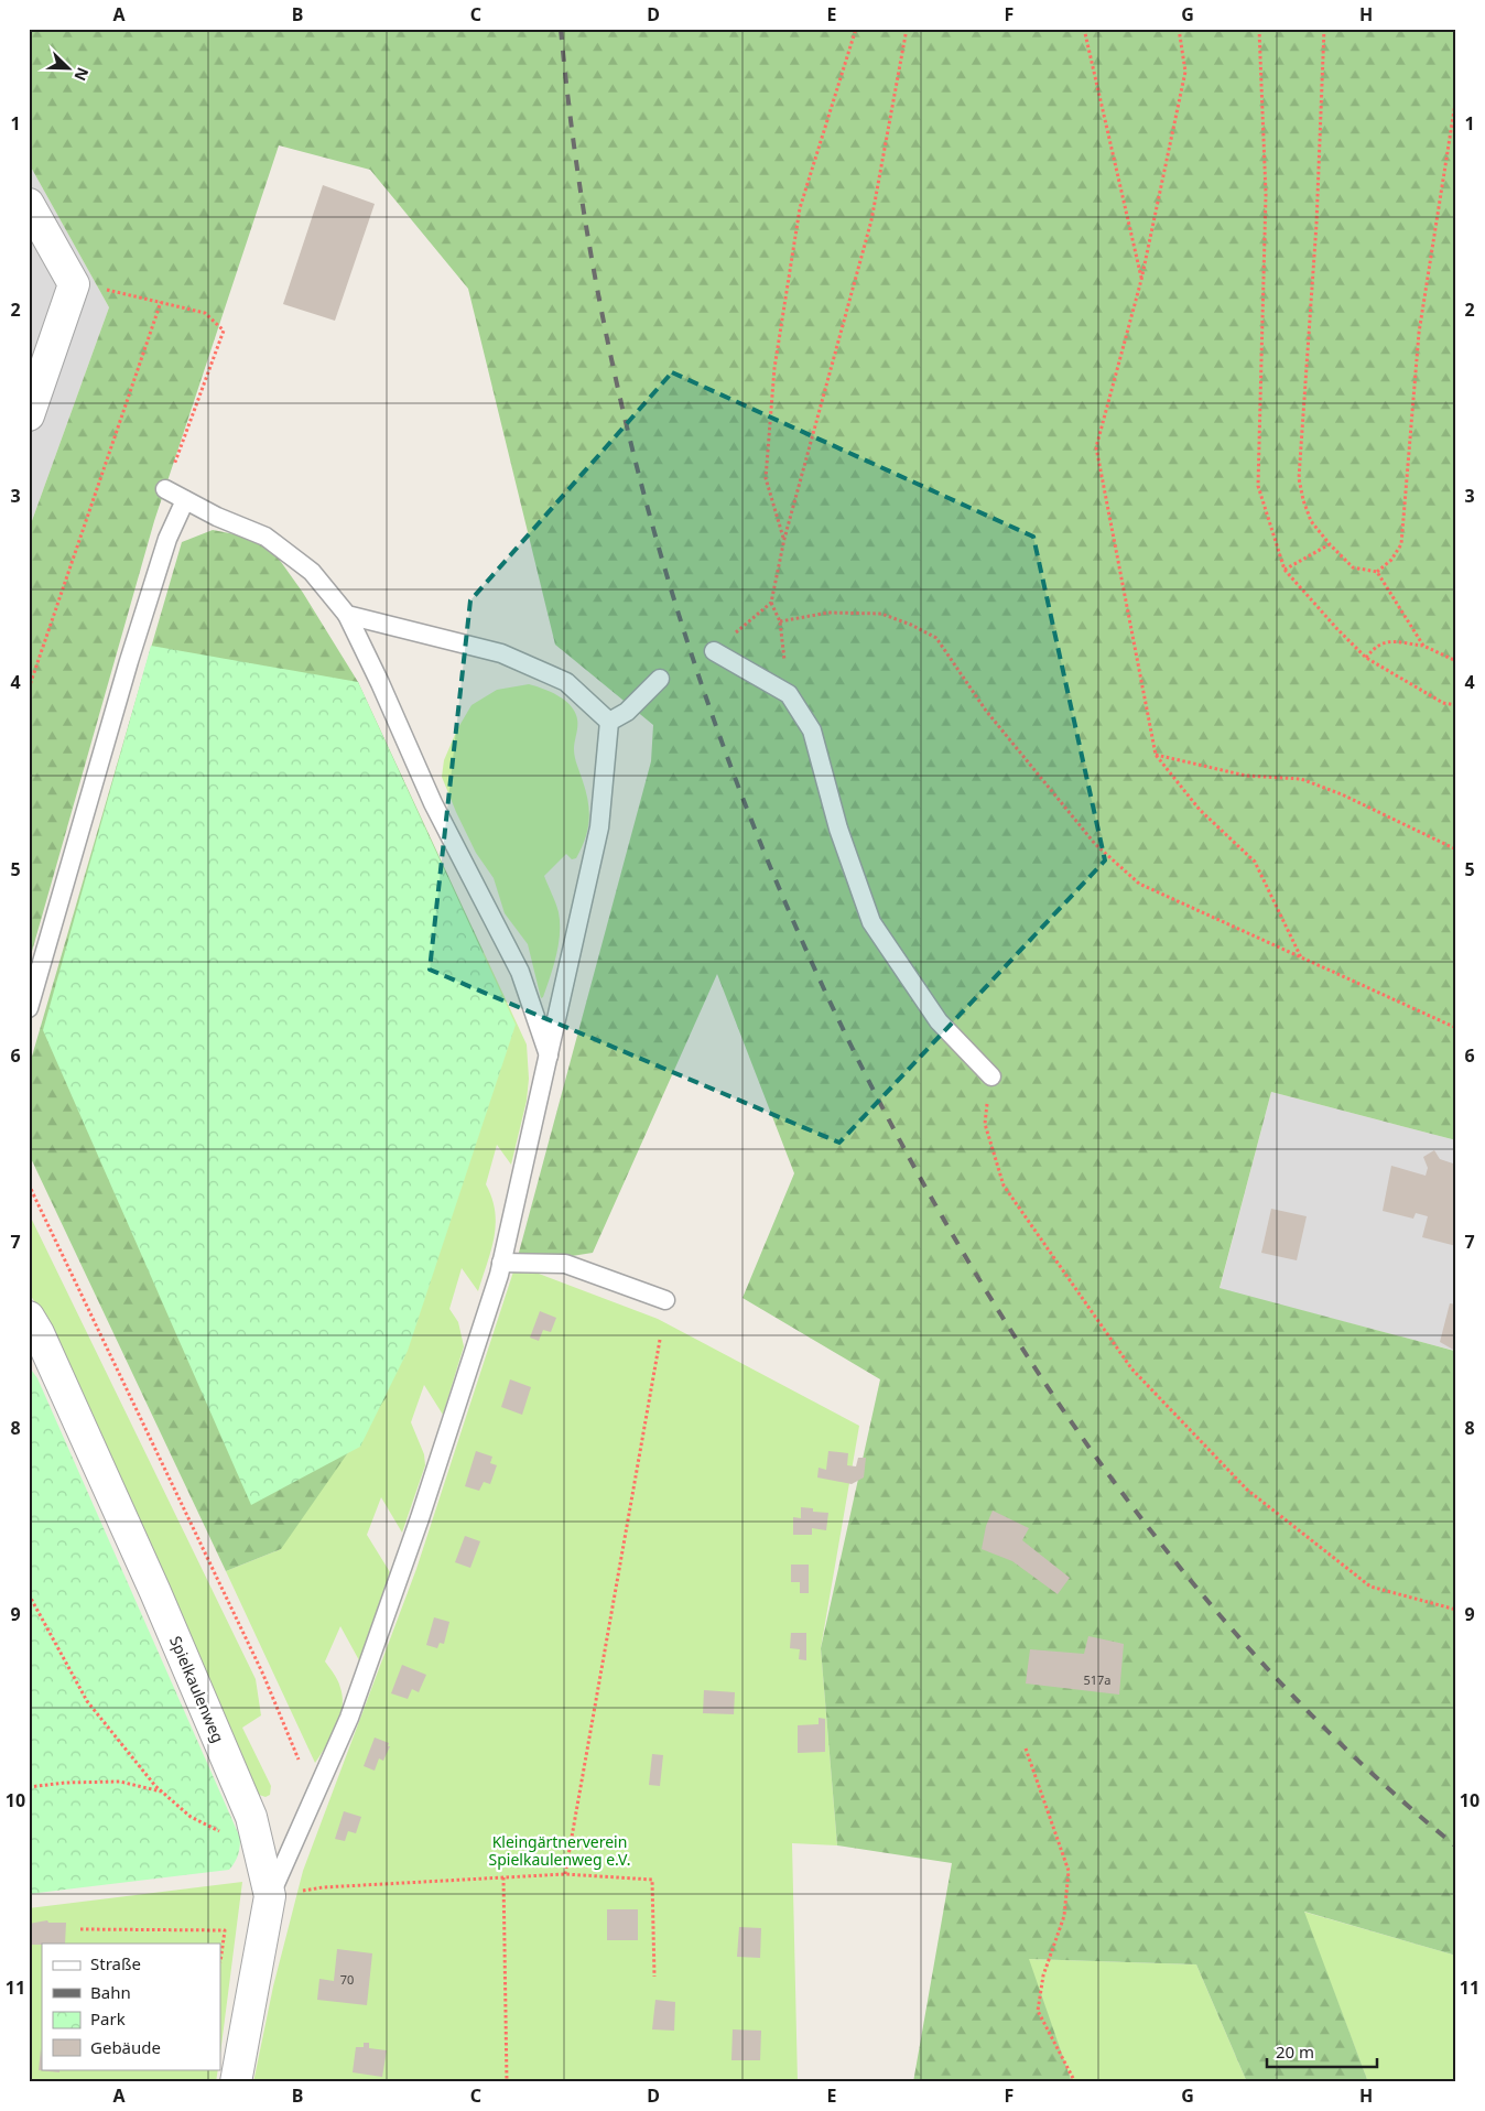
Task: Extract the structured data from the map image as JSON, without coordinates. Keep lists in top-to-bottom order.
{
  "streets": {
    "street": ["Spielkaulenweg"]
  },
  "parks": ["Kleingärtnerverein Spielkaulenweg e.V."],
  "house_numbers": ["517a", "70"],
  "legend": [
    "Straße",
    "Bahn",
    "Park",
    "Gebäude"
  ],
  "scale_bar": "20 m",
  "north": "bottom right",
  "grid": {
    "columns": [
      "A",
      "B",
      "C",
      "D",
      "E",
      "F",
      "G",
      "H"
    ],
    "rows": [
      "1",
      "2",
      "3",
      "4",
      "5",
      "6",
      "7",
      "8",
      "9",
      "10",
      "11"
    ]
  }
}
